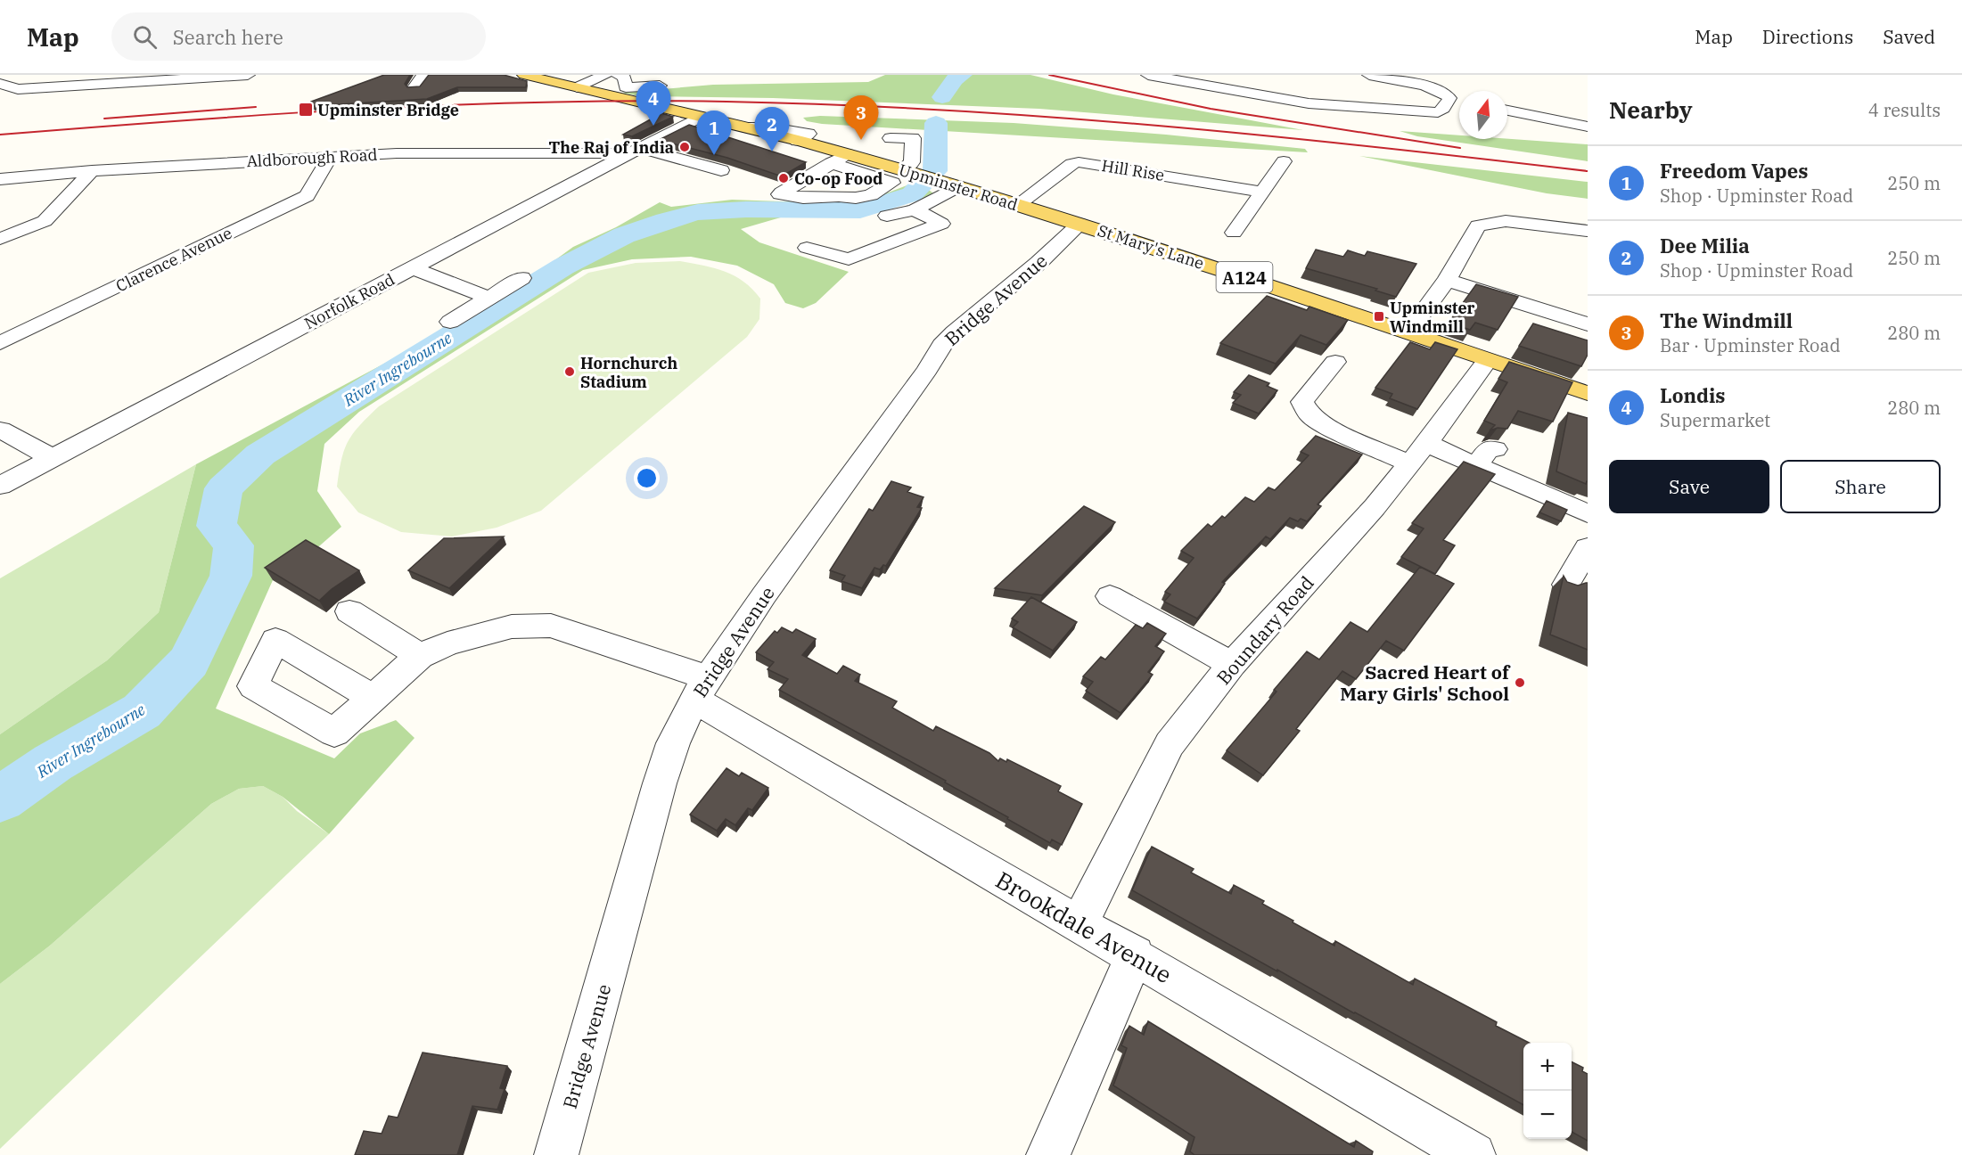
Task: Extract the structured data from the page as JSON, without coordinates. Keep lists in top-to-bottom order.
{
  "streets": {
    "main road": ["Upminster Road", "St Mary's Lane", "A124"],
    "street": [
      "Aldborough Road",
      "Hill Rise",
      "Clarence Avenue",
      "Bridge Avenue",
      "Norfolk Road",
      "Boundary Road",
      "Brookdale Avenue"
    ]
  },
  "crossings": [
    ["Aldborough Road", "Clarence Avenue"],
    ["Aldborough Road", "Norfolk Road"],
    ["Hill Rise", "Upminster Road"],
    ["Upminster Road", "St Mary's Lane"],
    ["Upminster Road", "Bridge Avenue"],
    ["Upminster Road", "Norfolk Road"],
    ["St Mary's Lane", "Bridge Avenue"],
    ["St Mary's Lane", "Boundary Road"],
    ["Bridge Avenue", "Brookdale Avenue"],
    ["Boundary Road", "Brookdale Avenue"]
  ],
  "water": ["River Ingrebourne"],
  "places": {
    "transit": ["Upminster Bridge", "Upminster Windmill"],
    "other": [
      "The Raj of India",
      "Co-op Food",
      "Hornchurch Stadium",
      "Sacred Heart of Mary Girls' School"
    ]
  },
  "north": "top",
  "page": {
    "header": "Map",
    "search": "Search here",
    "nav": ["Map", "Directions", "Saved"],
    "heading": ["Nearby", "4 results"],
    "pins": [
      "4",
      "3",
      "2",
      "1"
    ],
    "list": [
      {
        "mark": "1",
        "name": "Freedom Vapes",
        "note": "Shop · Upminster Road",
        "value": "250 m"
      },
      {
        "mark": "2",
        "name": "Dee Milia",
        "note": "Shop · Upminster Road",
        "value": "250 m"
      },
      {
        "mark": "3",
        "name": "The Windmill",
        "note": "Bar · Upminster Road",
        "value": "280 m"
      },
      {
        "mark": "4",
        "name": "Londis",
        "note": "Supermarket",
        "value": "280 m"
      }
    ],
    "buttons": ["Save", "Share"],
    "map_buttons": ["+", "−"]
  }
}
